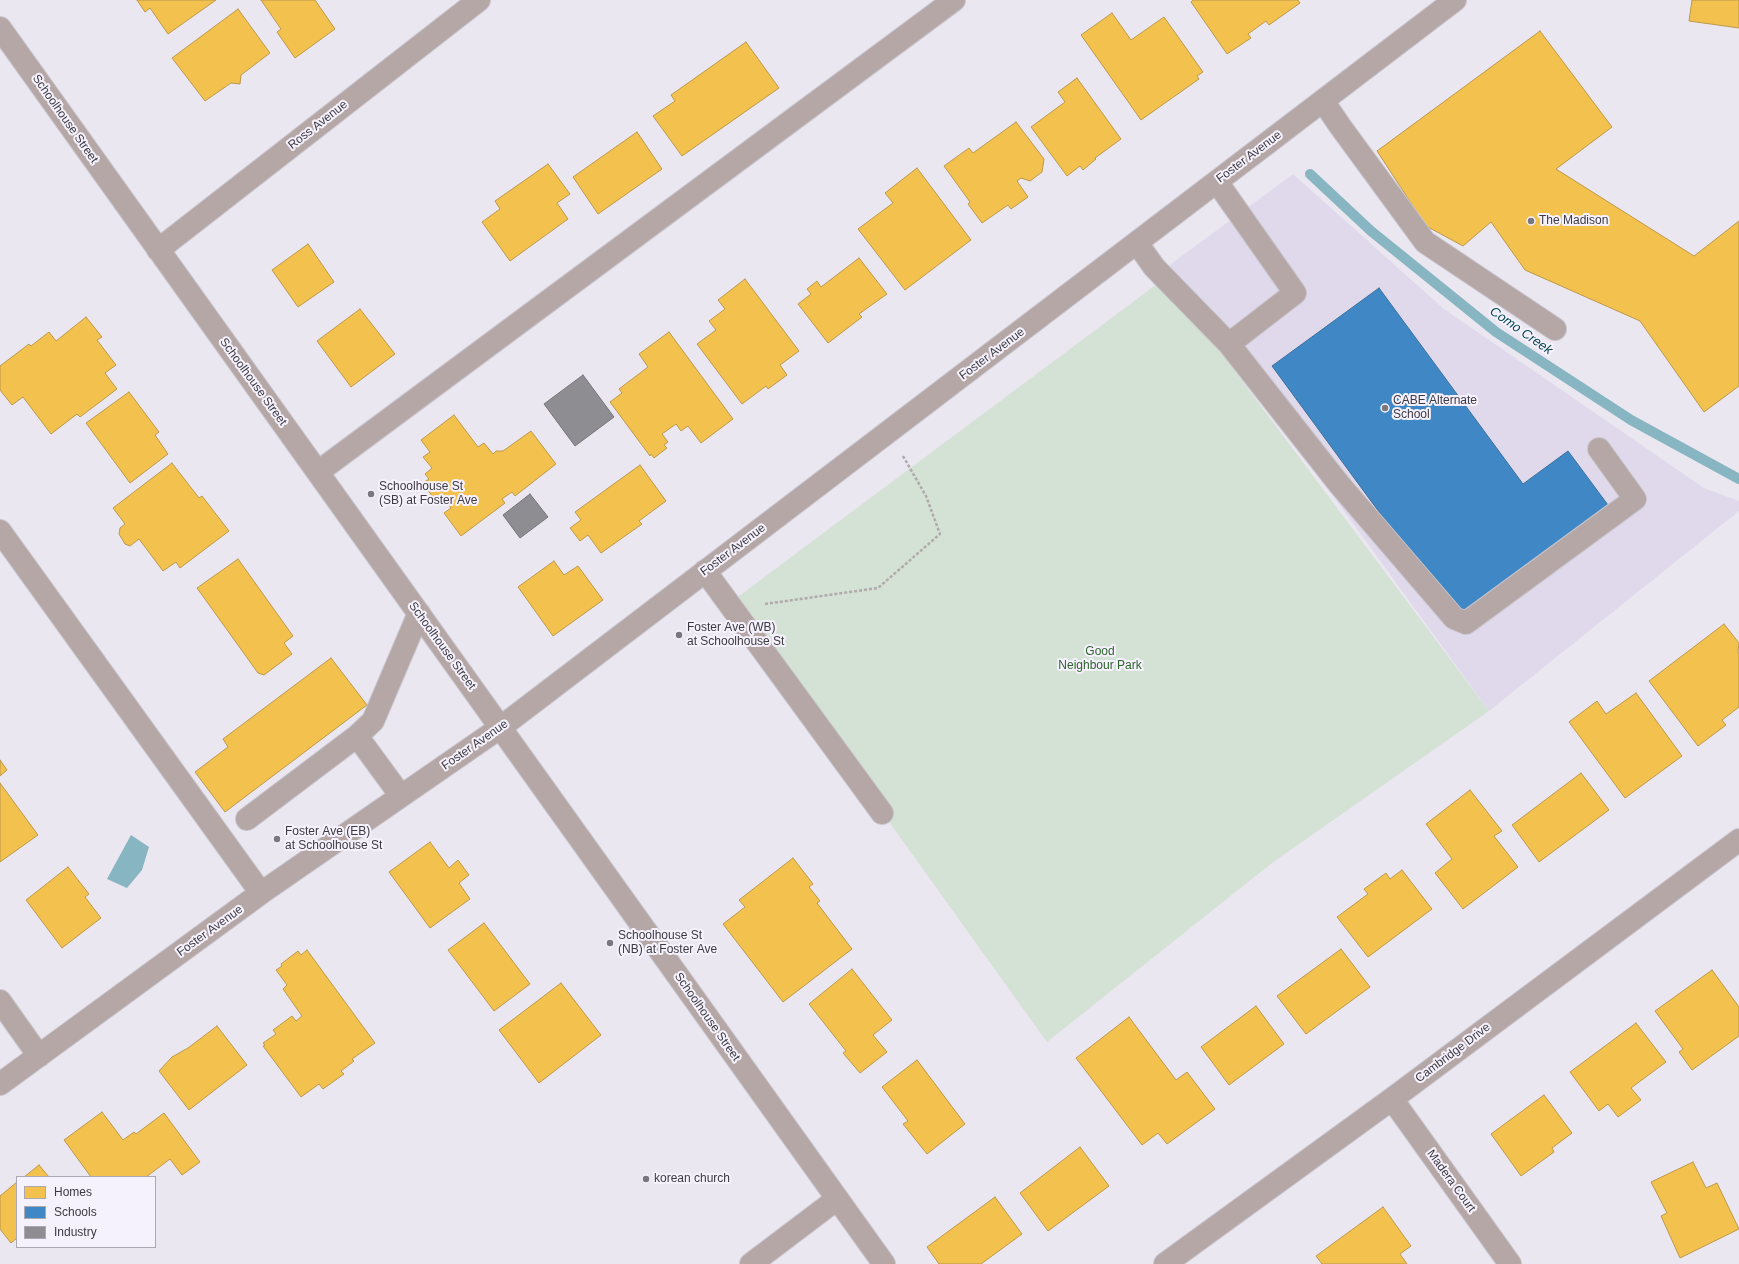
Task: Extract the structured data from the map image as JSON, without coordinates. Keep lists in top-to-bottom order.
{
  "streets": {
    "street": [
      "Schoolhouse Street",
      "Ross Avenue",
      "Foster Avenue",
      "Cambridge Drive",
      "Madera Court"
    ]
  },
  "crossings": [
    ["Schoolhouse Street", "Ross Avenue"],
    ["Schoolhouse Street", "Foster Avenue"],
    ["Cambridge Drive", "Madera Court"]
  ],
  "water": ["Como Creek"],
  "parks": ["Good Neighbour Park"],
  "places": [
    "The Madison",
    "CABE Alternate School",
    "Schoolhouse St (SB) at Foster Ave",
    "Foster Ave (WB) at Schoolhouse St",
    "Foster Ave (EB) at Schoolhouse St",
    "Schoolhouse St (NB) at Foster Ave",
    "korean church"
  ],
  "legend": ["Homes", "Schools", "Industry"]
}
